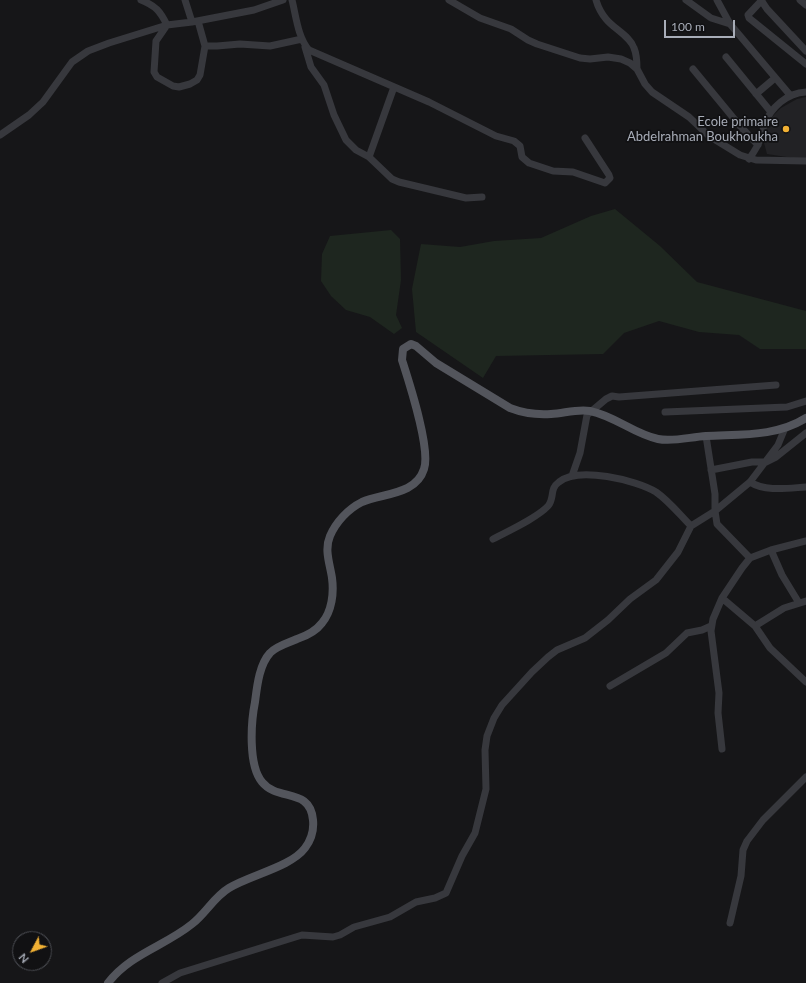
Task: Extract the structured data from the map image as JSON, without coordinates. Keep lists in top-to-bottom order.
{
  "places": ["Ecole primaire Abdelrahman Boukhoukha"],
  "scale_bar": "100 m",
  "north": "bottom left"
}
